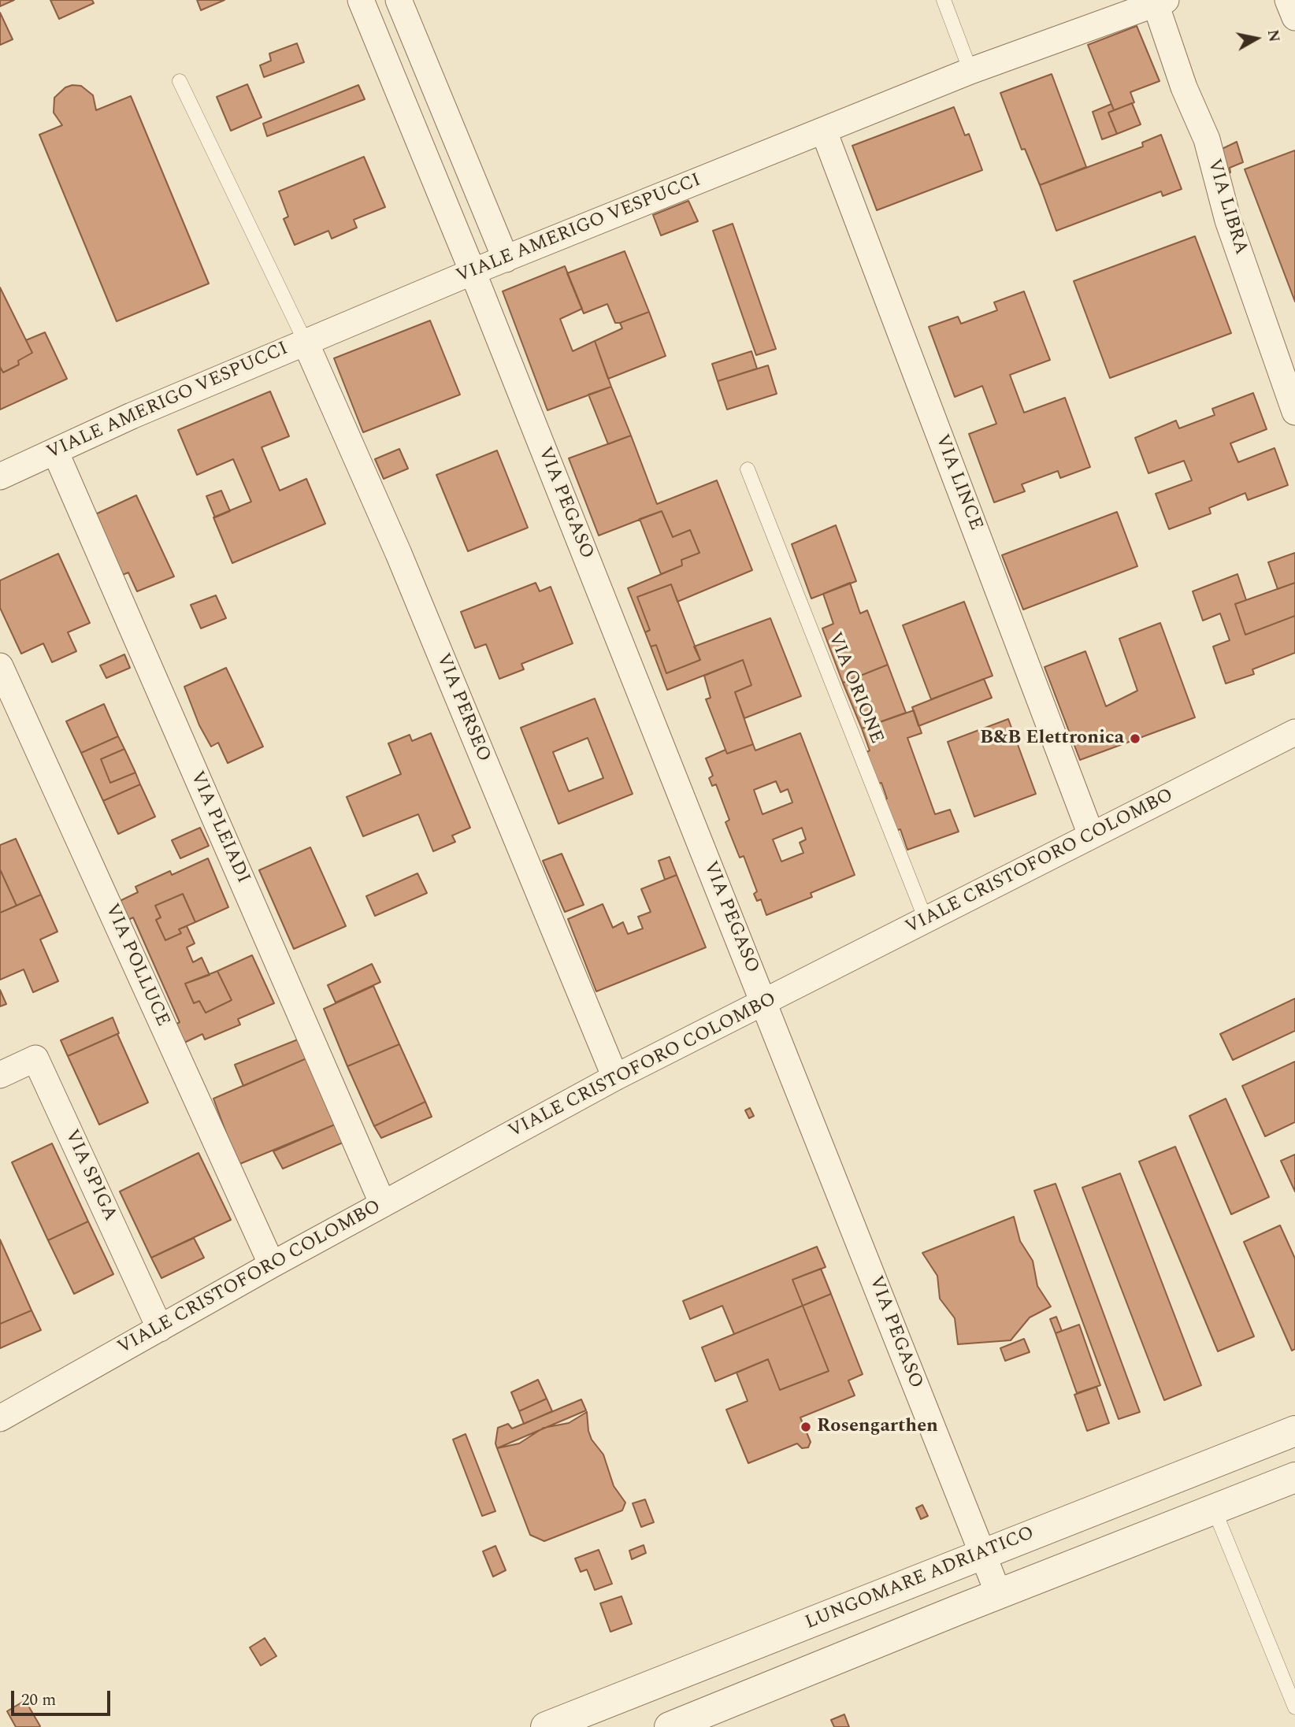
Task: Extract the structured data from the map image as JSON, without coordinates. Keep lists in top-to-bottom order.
{
  "streets": {
    "street": [
      "VIA LIBRA",
      "VIALE AMERIGO VESPUCCI",
      "VIA LINCE",
      "VIA PEGASO",
      "VIA PERSEO",
      "VIA PLEIADI",
      "VIALE CRISTOFORO COLOMBO",
      "VIA POLLUCE",
      "VIA SPIGA",
      "LUNGOMARE ADRIATICO"
    ],
    "lane": ["VIA ORIONE"]
  },
  "crossings": [
    ["VIA LIBRA", "VIALE AMERIGO VESPUCCI"],
    ["VIALE AMERIGO VESPUCCI", "VIA LINCE"],
    ["VIALE AMERIGO VESPUCCI", "VIA PEGASO"],
    ["VIALE AMERIGO VESPUCCI", "VIA PERSEO"],
    ["VIALE AMERIGO VESPUCCI", "VIA PLEIADI"],
    ["VIA LINCE", "VIALE CRISTOFORO COLOMBO"],
    ["VIA PEGASO", "VIALE CRISTOFORO COLOMBO"],
    ["VIA PEGASO", "LUNGOMARE ADRIATICO"],
    ["VIA ORIONE", "VIALE CRISTOFORO COLOMBO"],
    ["VIA PERSEO", "VIALE CRISTOFORO COLOMBO"],
    ["VIA PLEIADI", "VIALE CRISTOFORO COLOMBO"],
    ["VIALE CRISTOFORO COLOMBO", "VIA POLLUCE"],
    ["VIALE CRISTOFORO COLOMBO", "VIA SPIGA"]
  ],
  "places": ["B&B Elettronica", "Rosengarthen"],
  "scale_bar": "20 m",
  "north": "right"
}
